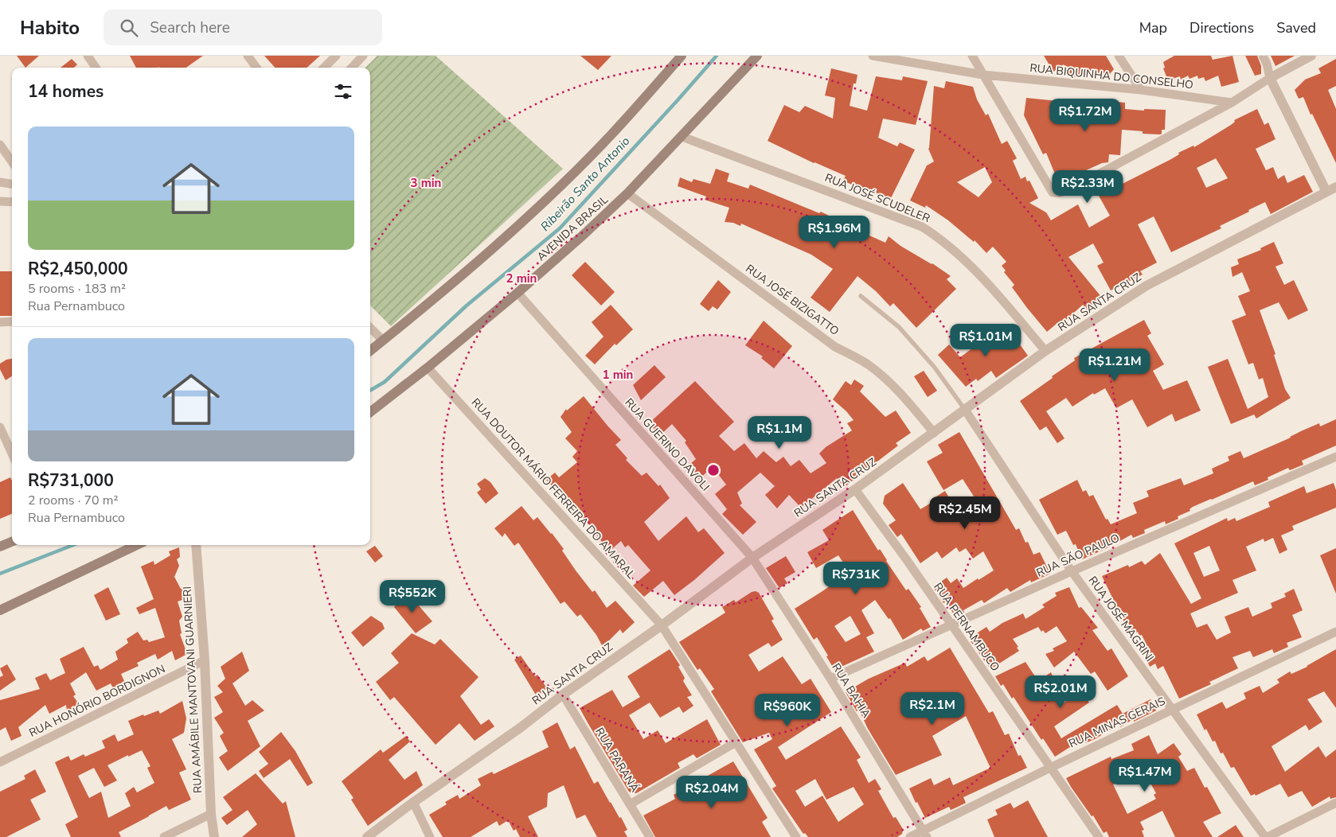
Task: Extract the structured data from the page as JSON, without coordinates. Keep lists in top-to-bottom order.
{
  "streets": {
    "main road": ["AVENIDA BRASIL"],
    "street": [
      "RUA BIQUINHA DO CONSELHO",
      "RUA JOSÉ SCUDELER",
      "RUA JOSÉ BIZIGATTO",
      "RUA SANTA CRUZ",
      "RUA GUERINO DAVOLI",
      "RUA DOUTOR MÁRIO FERREIRA DO AMARAL",
      "RUA SÃO PAULO",
      "RUA JOSÉ MAGRINI",
      "RUA PERNAMBUCO",
      "RUA AMÁBILE MANTOVANI GUARNIERI",
      "RUA BAHIA",
      "RUA HONÓRIO BORDIGNON",
      "RUA MINAS GERAIS",
      "RUA PARANÁ"
    ]
  },
  "crossings": [
    ["RUA JOSÉ SCUDELER", "AVENIDA BRASIL"],
    ["RUA JOSÉ SCUDELER", "RUA SANTA CRUZ"],
    ["AVENIDA BRASIL", "RUA JOSÉ BIZIGATTO"],
    ["AVENIDA BRASIL", "RUA GUERINO DAVOLI"],
    ["AVENIDA BRASIL", "RUA DOUTOR MÁRIO FERREIRA DO AMARAL"],
    ["RUA JOSÉ BIZIGATTO", "RUA SANTA CRUZ"],
    ["RUA SANTA CRUZ", "RUA GUERINO DAVOLI"],
    ["RUA SANTA CRUZ", "RUA DOUTOR MÁRIO FERREIRA DO AMARAL"],
    ["RUA SANTA CRUZ", "RUA JOSÉ MAGRINI"],
    ["RUA SANTA CRUZ", "RUA PERNAMBUCO"],
    ["RUA SANTA CRUZ", "RUA BAHIA"],
    ["RUA SANTA CRUZ", "RUA PARANÁ"],
    ["RUA GUERINO DAVOLI", "RUA BAHIA"],
    ["RUA SÃO PAULO", "RUA JOSÉ MAGRINI"],
    ["RUA SÃO PAULO", "RUA PERNAMBUCO"],
    ["RUA SÃO PAULO", "RUA BAHIA"],
    ["RUA JOSÉ MAGRINI", "RUA MINAS GERAIS"],
    ["RUA PERNAMBUCO", "RUA MINAS GERAIS"],
    ["RUA AMÁBILE MANTOVANI GUARNIERI", "RUA HONÓRIO BORDIGNON"],
    ["RUA BAHIA", "RUA MINAS GERAIS"]
  ],
  "water": ["Ribeirão Santo Antonio"],
  "page": {
    "header": "Habito",
    "search": "Search here",
    "nav": ["Map", "Directions", "Saved"],
    "heading": "14 homes",
    "price": [
      "R$1.72M",
      "R$2.33M",
      "R$1.96M",
      "R$1.01M",
      "R$1.21M",
      "R$1.1M",
      "R$2.45M",
      "R$731K",
      "R$552K",
      "R$2.01M",
      "R$2.1M",
      "R$960K",
      "R$1.47M",
      "R$2.04M"
    ],
    "list": [
      {
        "name": "R$2,450,000",
        "note": "5 rooms · 183 m² · Rua Pernambuco"
      },
      {
        "name": "R$731,000",
        "note": "2 rooms · 70 m² · Rua Pernambuco"
      }
    ]
  },
  "rings": ["3 min", "2 min", "1 min"]
}
